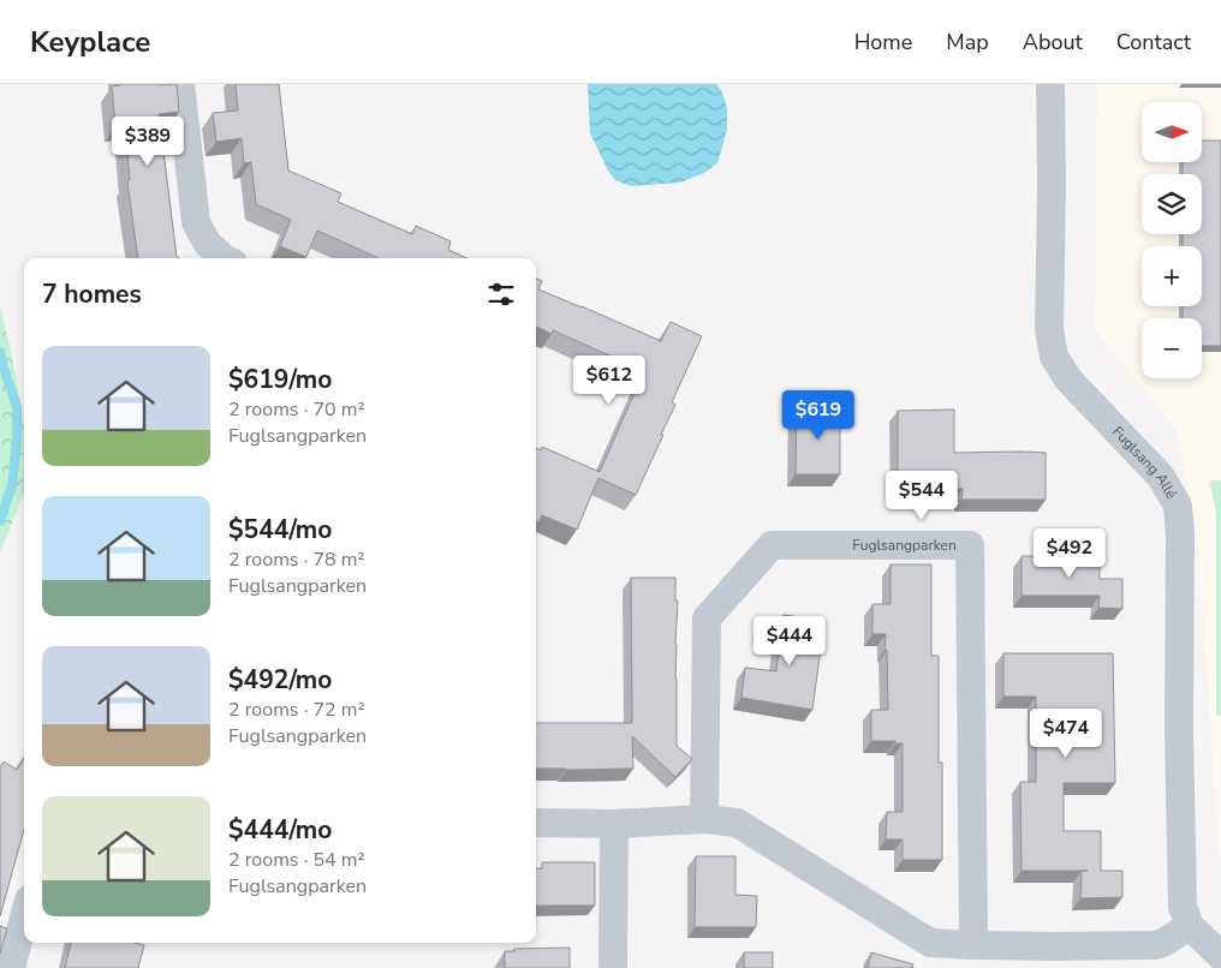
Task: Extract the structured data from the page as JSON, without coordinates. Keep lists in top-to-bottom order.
{
  "streets": {
    "street": ["Fuglsang Allé", "Fuglsangparken"]
  },
  "north": "right",
  "page": {
    "header": "Keyplace",
    "nav": [
      "Home",
      "Map",
      "About",
      "Contact"
    ],
    "map_buttons": ["+", "−"],
    "price": [
      "$389",
      "$612",
      "$619",
      "$544",
      "$492",
      "$444",
      "$474"
    ],
    "heading": "7 homes",
    "list": [
      {
        "name": "$619/mo",
        "note": "2 rooms · 70 m² · Fuglsangparken"
      },
      {
        "name": "$544/mo",
        "note": "2 rooms · 78 m² · Fuglsangparken"
      },
      {
        "name": "$492/mo",
        "note": "2 rooms · 72 m² · Fuglsangparken"
      },
      {
        "name": "$444/mo",
        "note": "2 rooms · 54 m² · Fuglsangparken"
      }
    ]
  }
}
